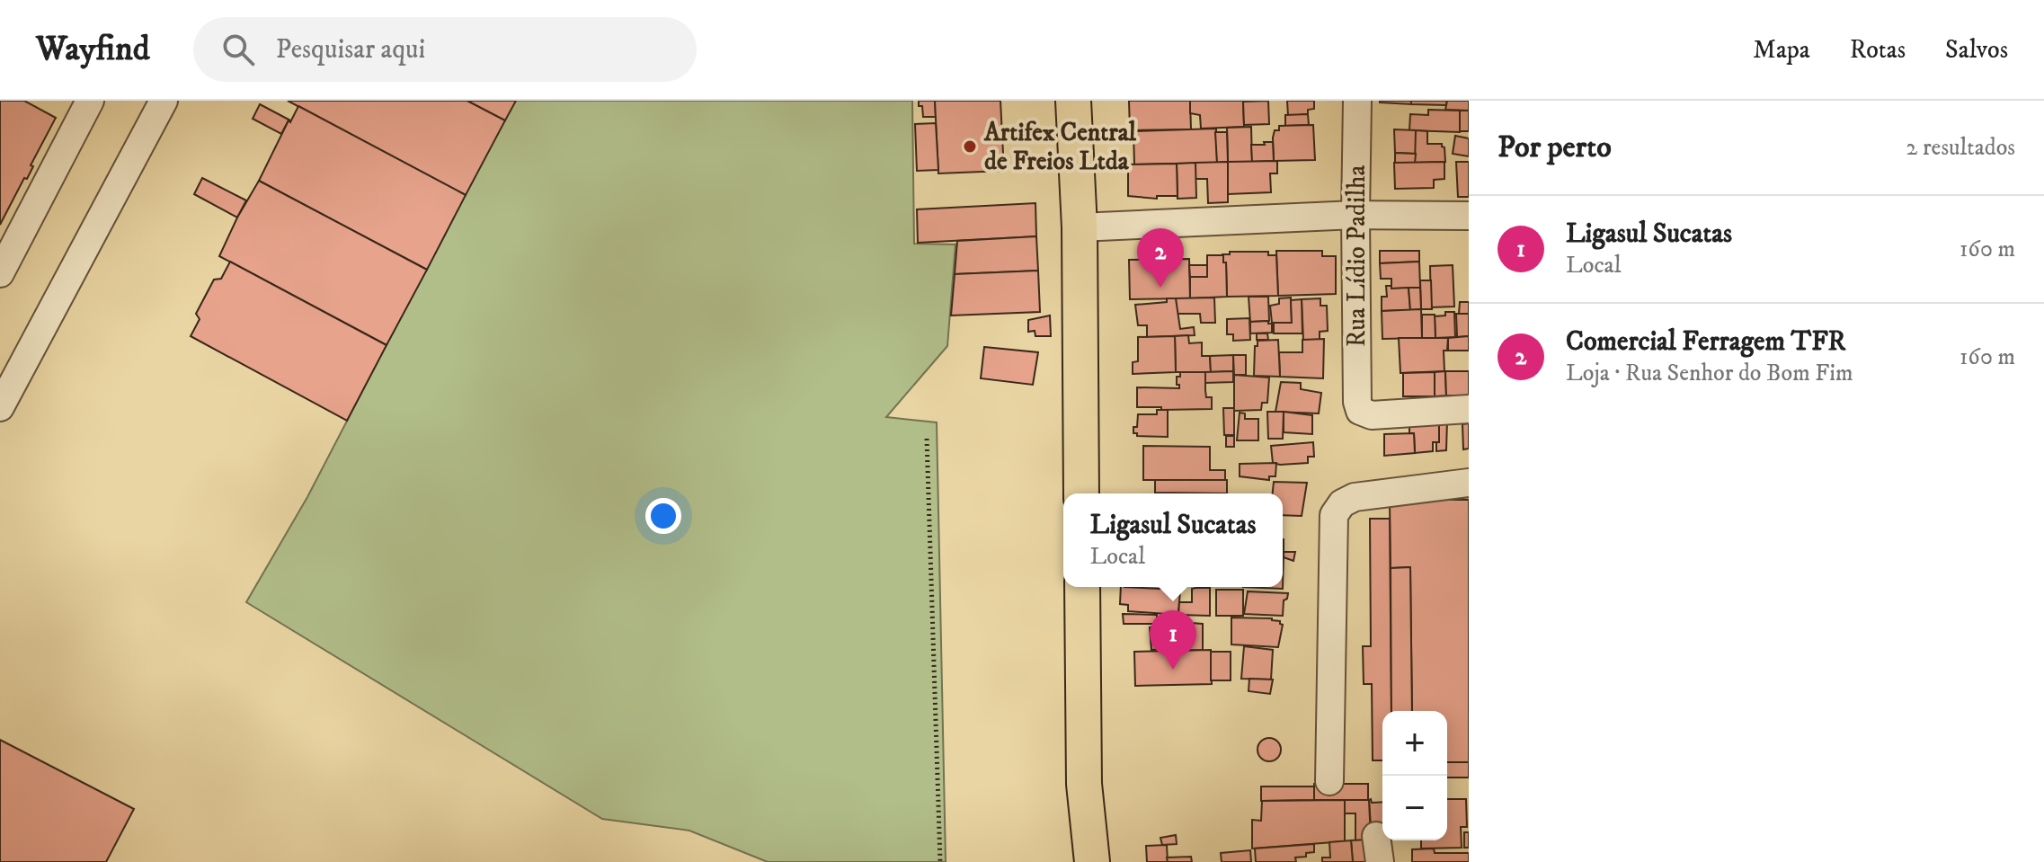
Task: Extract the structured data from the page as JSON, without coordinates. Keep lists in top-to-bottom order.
{
  "streets": {
    "street": ["Rua Lídio Padilha"]
  },
  "places": ["Artifex Central de Freios Ltda"],
  "page": {
    "header": "Wayfind",
    "search": "Pesquisar aqui",
    "nav": ["Mapa", "Rotas", "Salvos"],
    "heading": ["Por perto", "2 resultados"],
    "list": [
      {
        "mark": "1",
        "name": "Ligasul Sucatas",
        "note": "Local",
        "value": "160 m"
      },
      {
        "mark": "2",
        "name": "Comercial Ferragem TFR",
        "note": "Loja · Rua Senhor do Bom Fim",
        "value": "160 m"
      }
    ],
    "pins": ["2", "1"],
    "popup": ["Ligasul Sucatas", "Local"],
    "map_buttons": ["+", "−"]
  }
}
